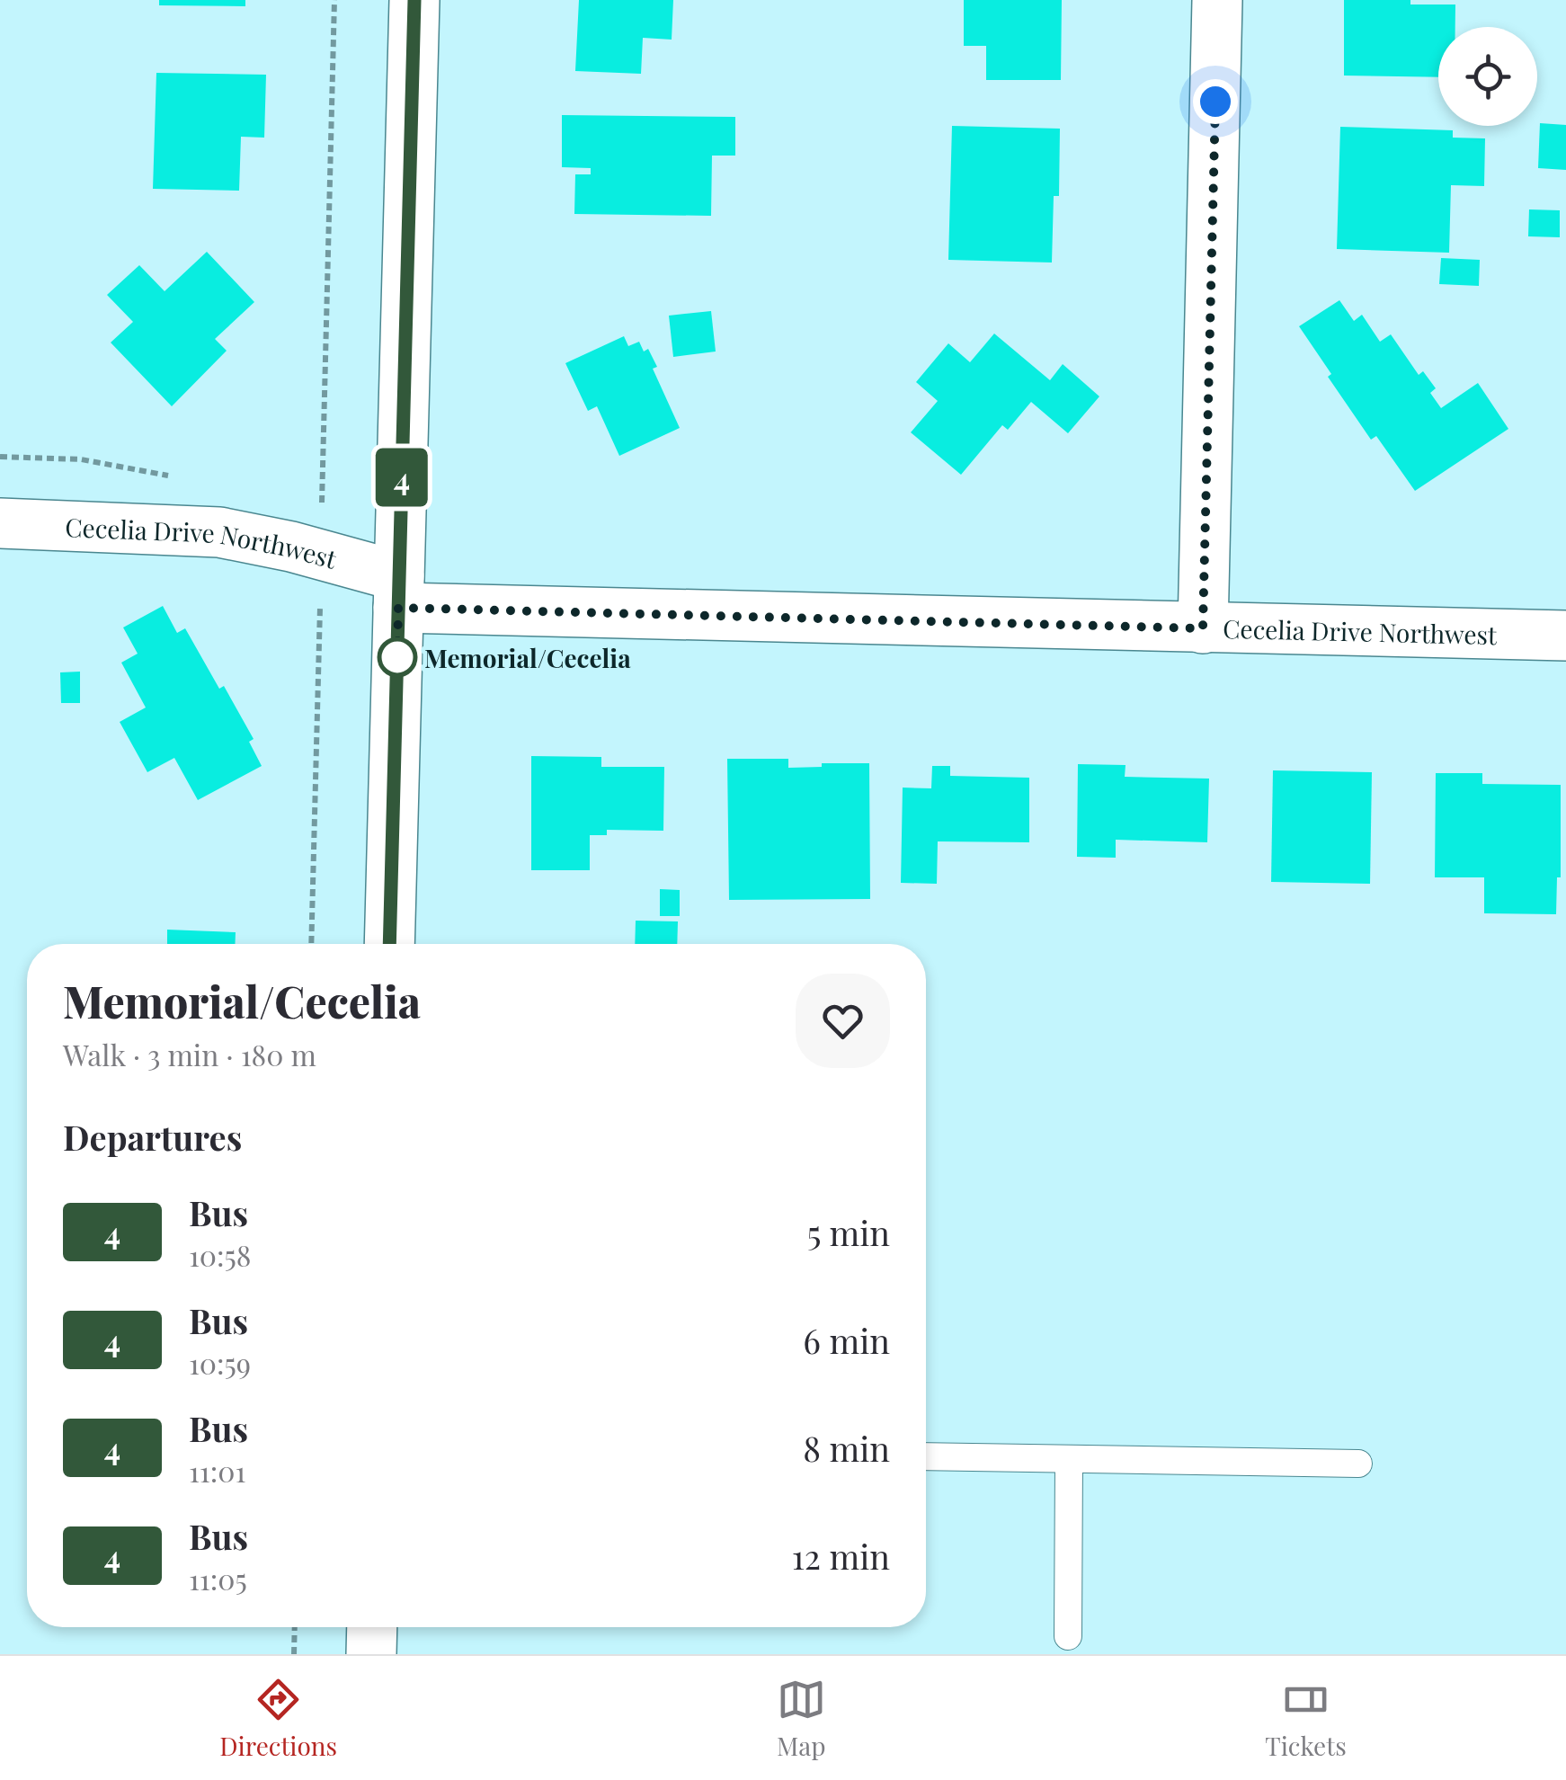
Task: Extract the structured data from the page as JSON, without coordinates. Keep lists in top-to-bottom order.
{
  "streets": {
    "street": ["Cecelia Drive Northwest"]
  },
  "places": ["Memorial/Cecelia"],
  "lines": ["bus line 4"],
  "page": {
    "on_map": "4",
    "heading": [
      ["Memorial/Cecelia", "Walk · 3 min · 180 m"],
      "Departures"
    ],
    "list": [
      {
        "mark": "4",
        "name": "Bus",
        "note": "10:58",
        "value": "5 min"
      },
      {
        "mark": "4",
        "name": "Bus",
        "note": "10:59",
        "value": "6 min"
      },
      {
        "mark": "4",
        "name": "Bus",
        "note": "11:01",
        "value": "8 min"
      },
      {
        "mark": "4",
        "name": "Bus",
        "note": "11:05",
        "value": "12 min"
      }
    ],
    "tabs": ["Directions", "Map", "Tickets"]
  }
}
